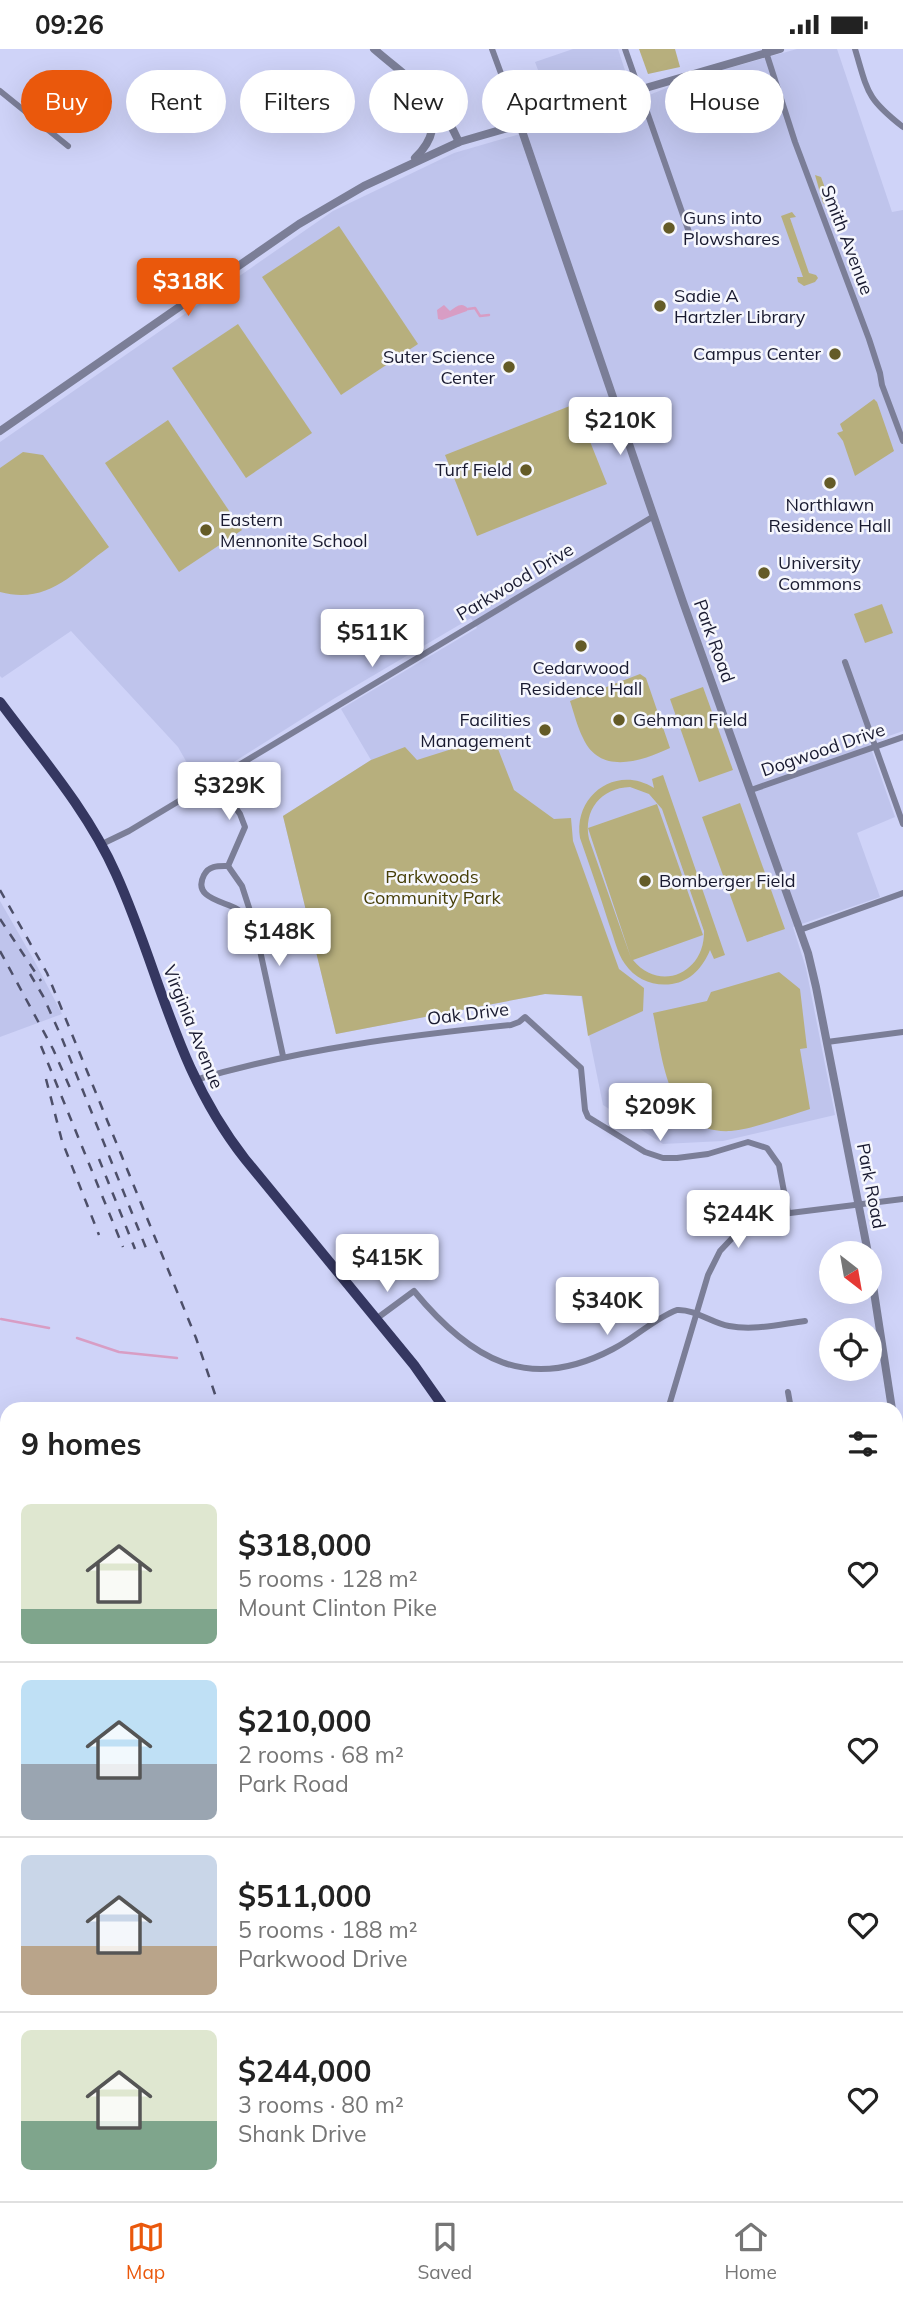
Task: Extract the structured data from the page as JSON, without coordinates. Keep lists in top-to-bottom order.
{
  "streets": {
    "main road": ["Virginia Avenue"],
    "street": [
      "Smith Avenue",
      "Parkwood Drive",
      "Park Road",
      "Dogwood Drive",
      "Oak Drive"
    ]
  },
  "crossings": [
    ["Parkwood Drive", "Park Road"],
    ["Parkwood Drive", "Virginia Avenue"],
    ["Park Road", "Dogwood Drive"],
    ["Oak Drive", "Virginia Avenue"]
  ],
  "parks": ["Parkwoods Community Park"],
  "places": [
    "Guns into Plowshares",
    "Sadie A Hartzler Library",
    "Campus Center",
    "Suter Science Center",
    "Turf Field",
    "Northlawn Residence Hall",
    "Eastern Mennonite School",
    "University Commons",
    "Cedarwood Residence Hall",
    "Gehman Field",
    "Facilities Management",
    "Bomberger Field"
  ],
  "north": "bottom right",
  "page": {
    "status": "09:26",
    "chip": [
      "Buy",
      "Rent",
      "Filters",
      "New",
      "Apartment",
      "House"
    ],
    "price": [
      "$318K",
      "$210K",
      "$511K",
      "$329K",
      "$148K",
      "$209K",
      "$244K",
      "$415K",
      "$340K"
    ],
    "heading": "9 homes",
    "list": [
      {
        "name": "$318,000",
        "note": "5 rooms · 128 m² · Mount Clinton Pike"
      },
      {
        "name": "$210,000",
        "note": "2 rooms · 68 m² · Park Road"
      },
      {
        "name": "$511,000",
        "note": "5 rooms · 188 m² · Parkwood Drive"
      },
      {
        "name": "$244,000",
        "note": "3 rooms · 80 m² · Shank Drive"
      }
    ],
    "tabs": ["Map", "Saved", "Home"]
  }
}
